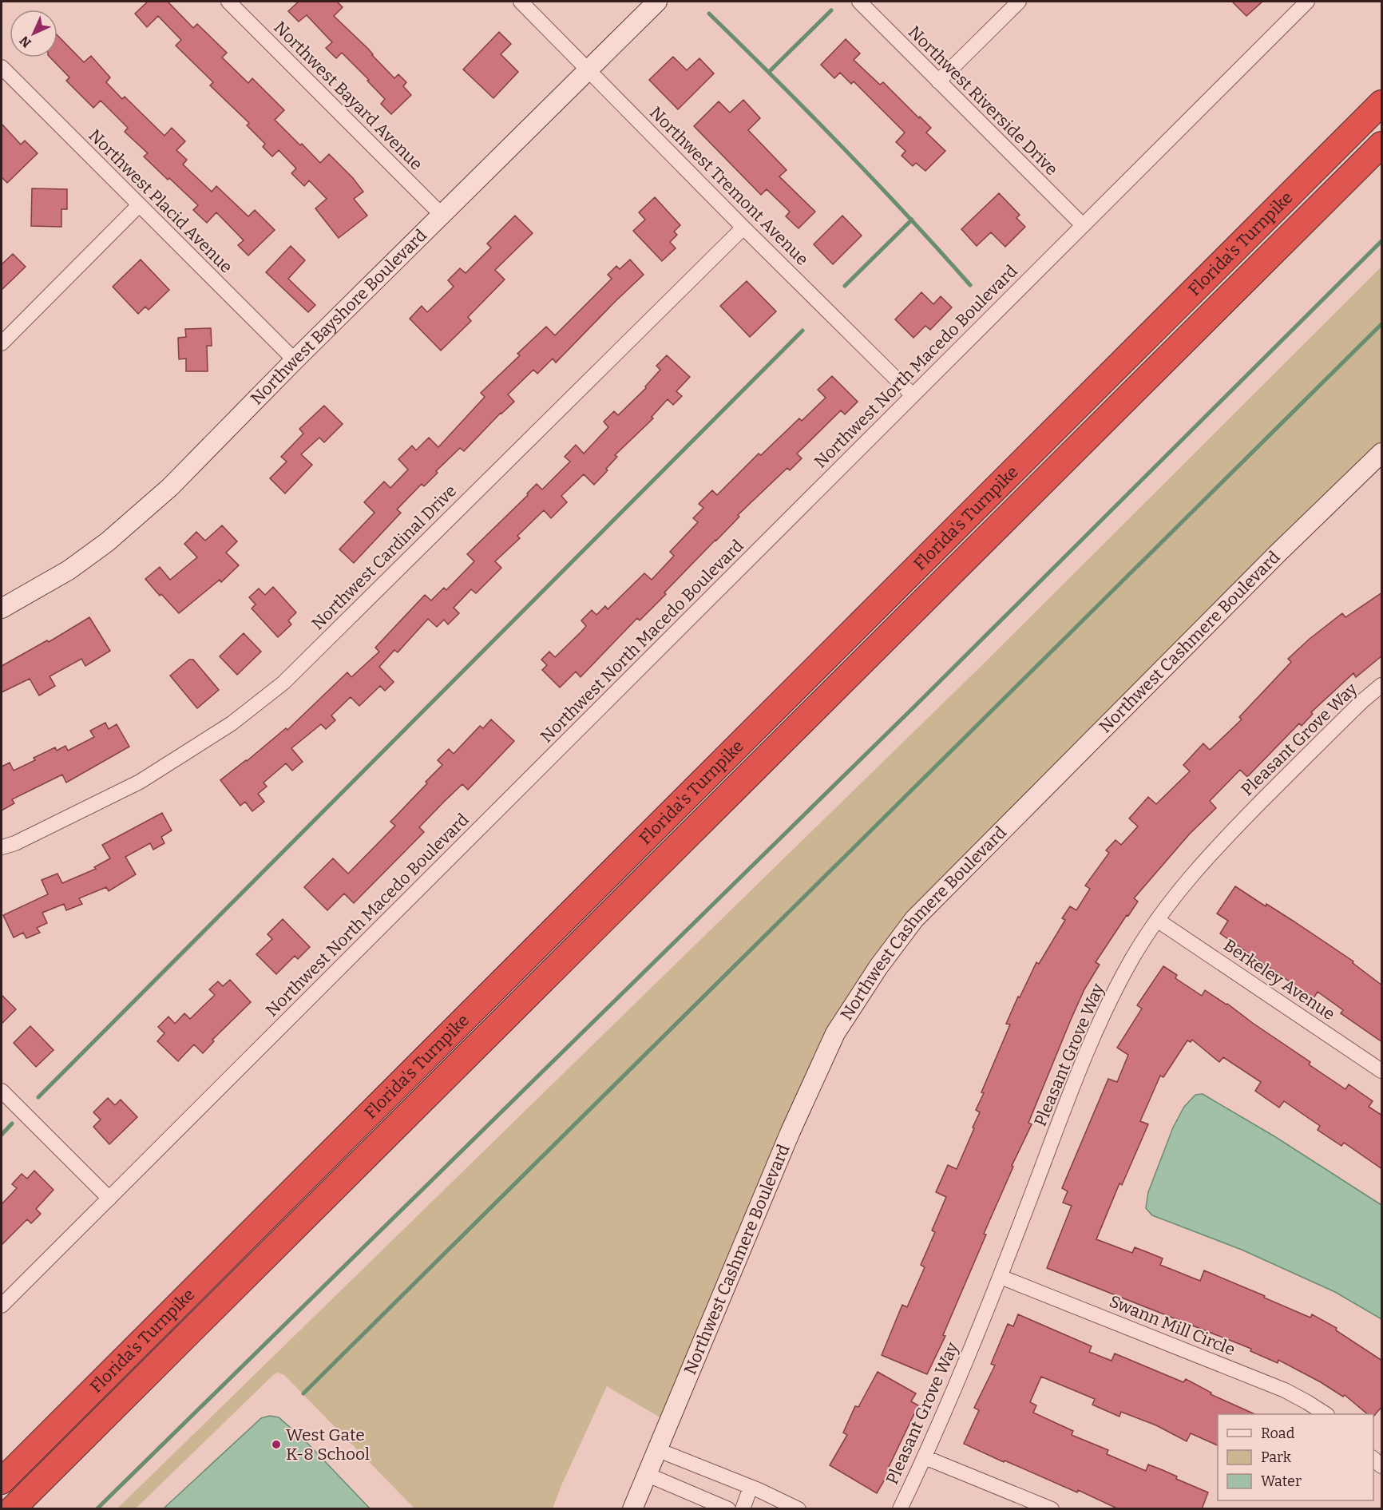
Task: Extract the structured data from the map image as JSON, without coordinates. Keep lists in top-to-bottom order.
{
  "streets": {
    "highway": ["Florida's Turnpike"],
    "street": [
      "Northwest Bayard Avenue",
      "Northwest Riverside Drive",
      "Northwest Tremont Avenue",
      "Northwest Placid Avenue",
      "Northwest Bayshore Boulevard",
      "Northwest North Macedo Boulevard",
      "Northwest Cardinal Drive",
      "Northwest Cashmere Boulevard",
      "Pleasant Grove Way",
      "Berkeley Avenue",
      "Swann Mill Circle"
    ]
  },
  "crossings": [
    ["Northwest Bayard Avenue", "Northwest Bayshore Boulevard"],
    ["Northwest Riverside Drive", "Northwest North Macedo Boulevard"],
    ["Northwest Tremont Avenue", "Northwest Bayshore Boulevard"],
    ["Northwest Tremont Avenue", "Northwest North Macedo Boulevard"],
    ["Northwest Tremont Avenue", "Northwest Cardinal Drive"],
    ["Northwest Placid Avenue", "Northwest Bayshore Boulevard"],
    ["Pleasant Grove Way", "Berkeley Avenue"],
    ["Pleasant Grove Way", "Swann Mill Circle"]
  ],
  "places": ["West Gate K-8 School"],
  "legend": ["Road", "Park", "Water"],
  "north": "bottom left"
}
